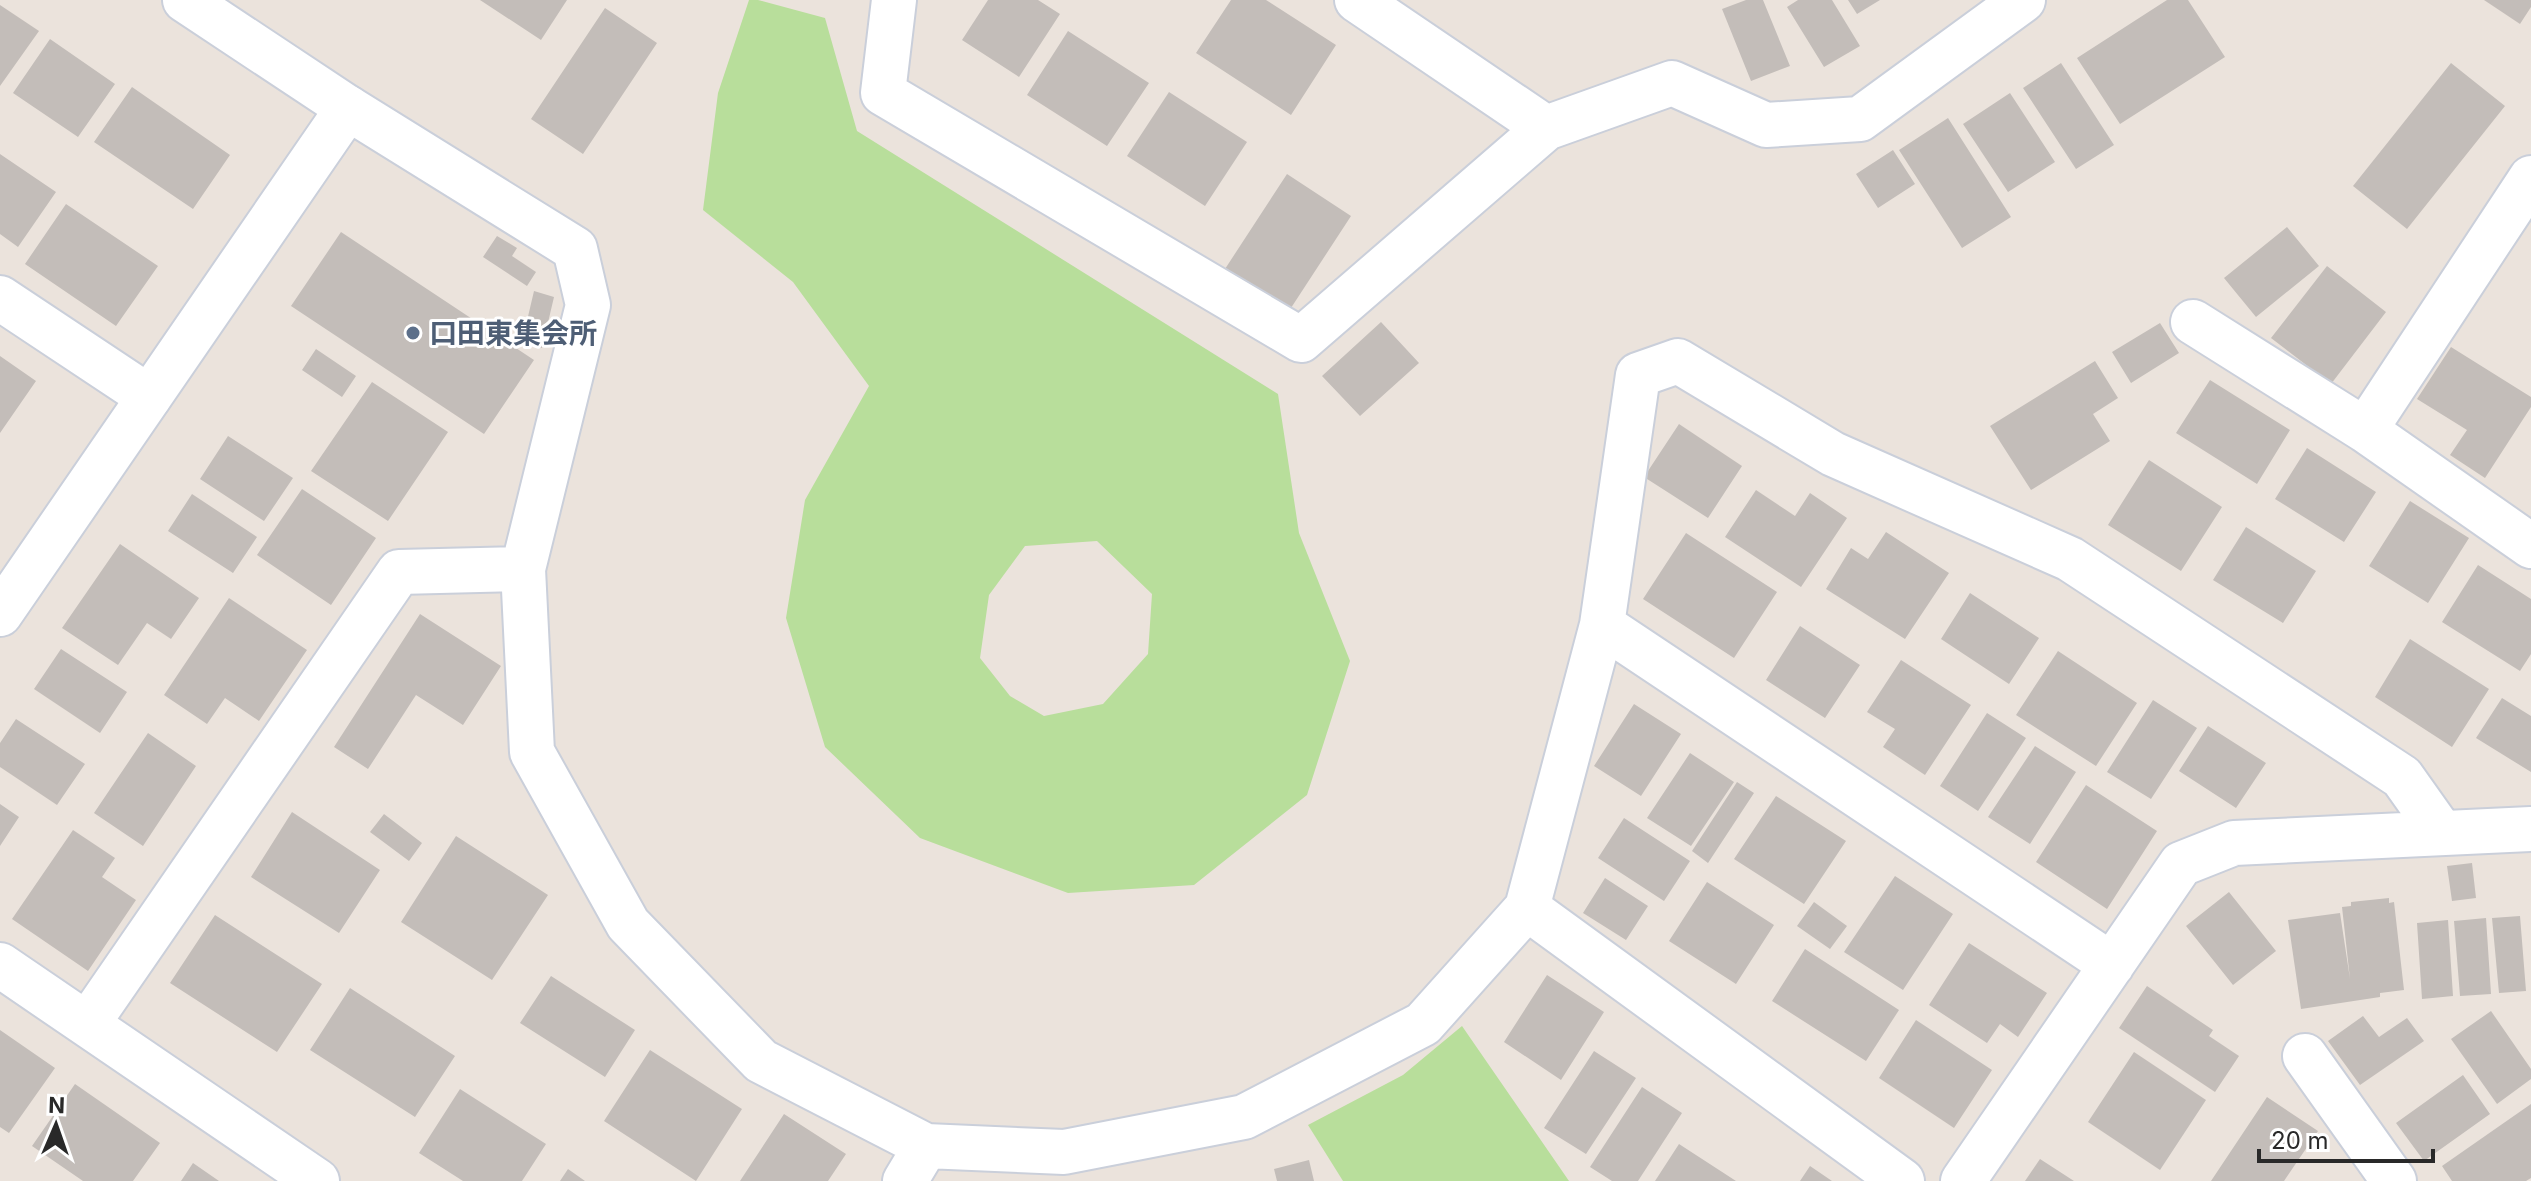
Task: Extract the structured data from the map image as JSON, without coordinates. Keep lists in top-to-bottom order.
{
  "places": ["口田東集会所"],
  "scale_bar": "20 m",
  "north": "top"
}
